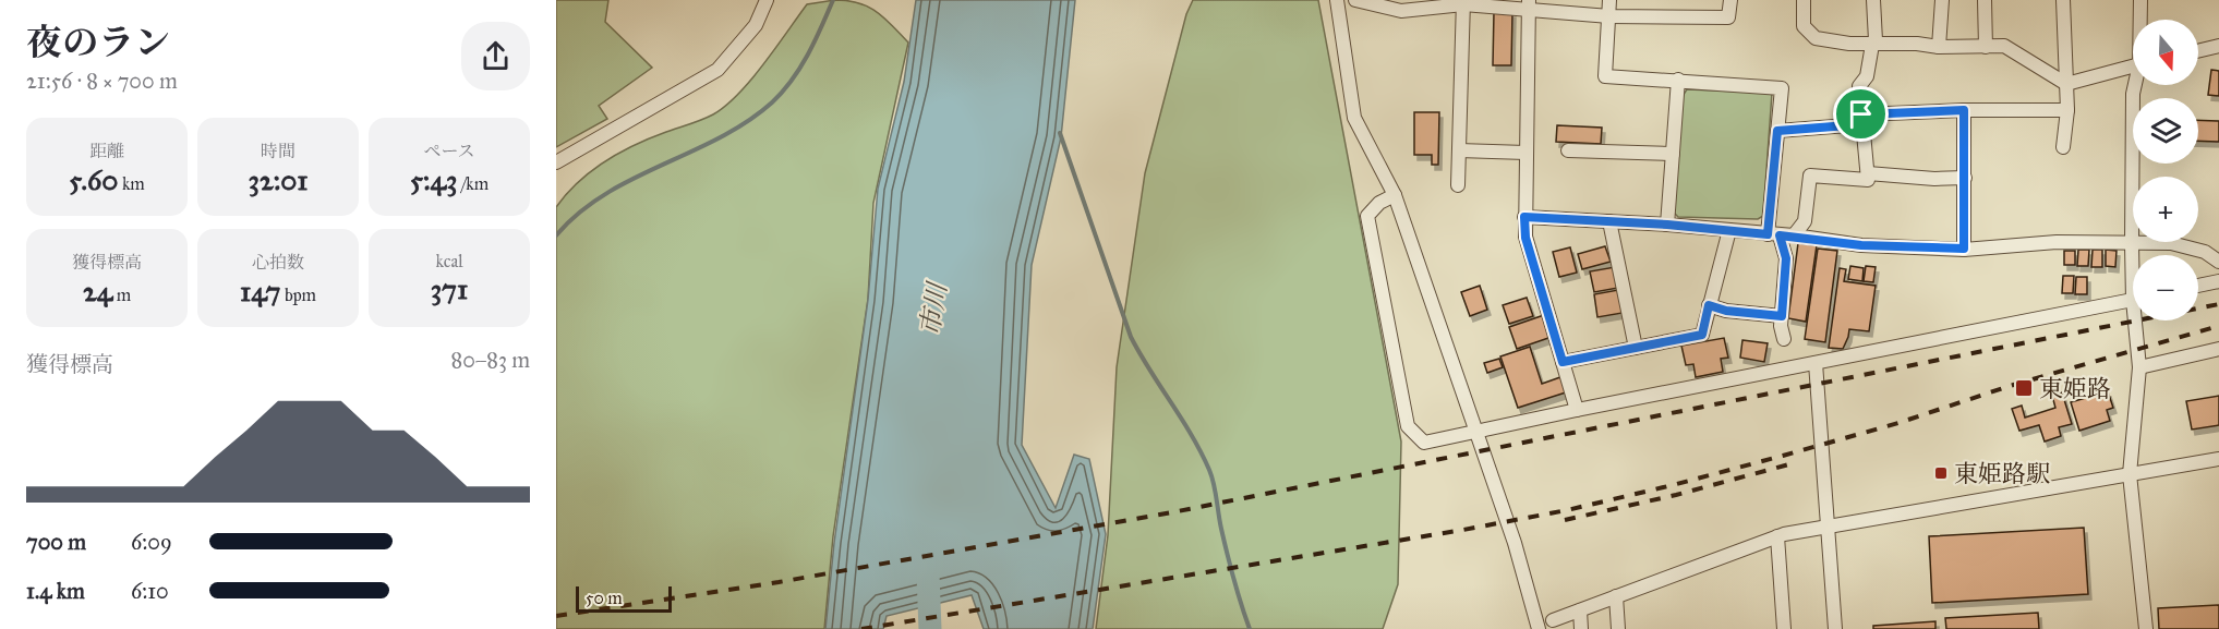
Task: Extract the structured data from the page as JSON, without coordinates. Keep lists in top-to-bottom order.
{
  "water": ["市川"],
  "places": {
    "transit": ["東姫路", "東姫路駅"]
  },
  "scale_bar": "50 m",
  "north": "bottom",
  "page": {
    "heading": ["夜のラン", "21:56 · 8 × 700 m"],
    "map_buttons": ["+", "−"],
    "stats": [
      ["距離", "5.60 km"],
      ["時間", "32:01"],
      ["ペース", "5:43 /km"],
      ["獲得標高", "24 m"],
      ["心拍数", "147 bpm"],
      ["kcal", "371"]
    ],
    "chart": ["獲得標高", "80–83 m"],
    "list": [
      {
        "name": "700 m",
        "note": "6:09"
      },
      {
        "name": "1.4 km",
        "note": "6:10"
      }
    ],
    "scale": "50 m"
  }
}
